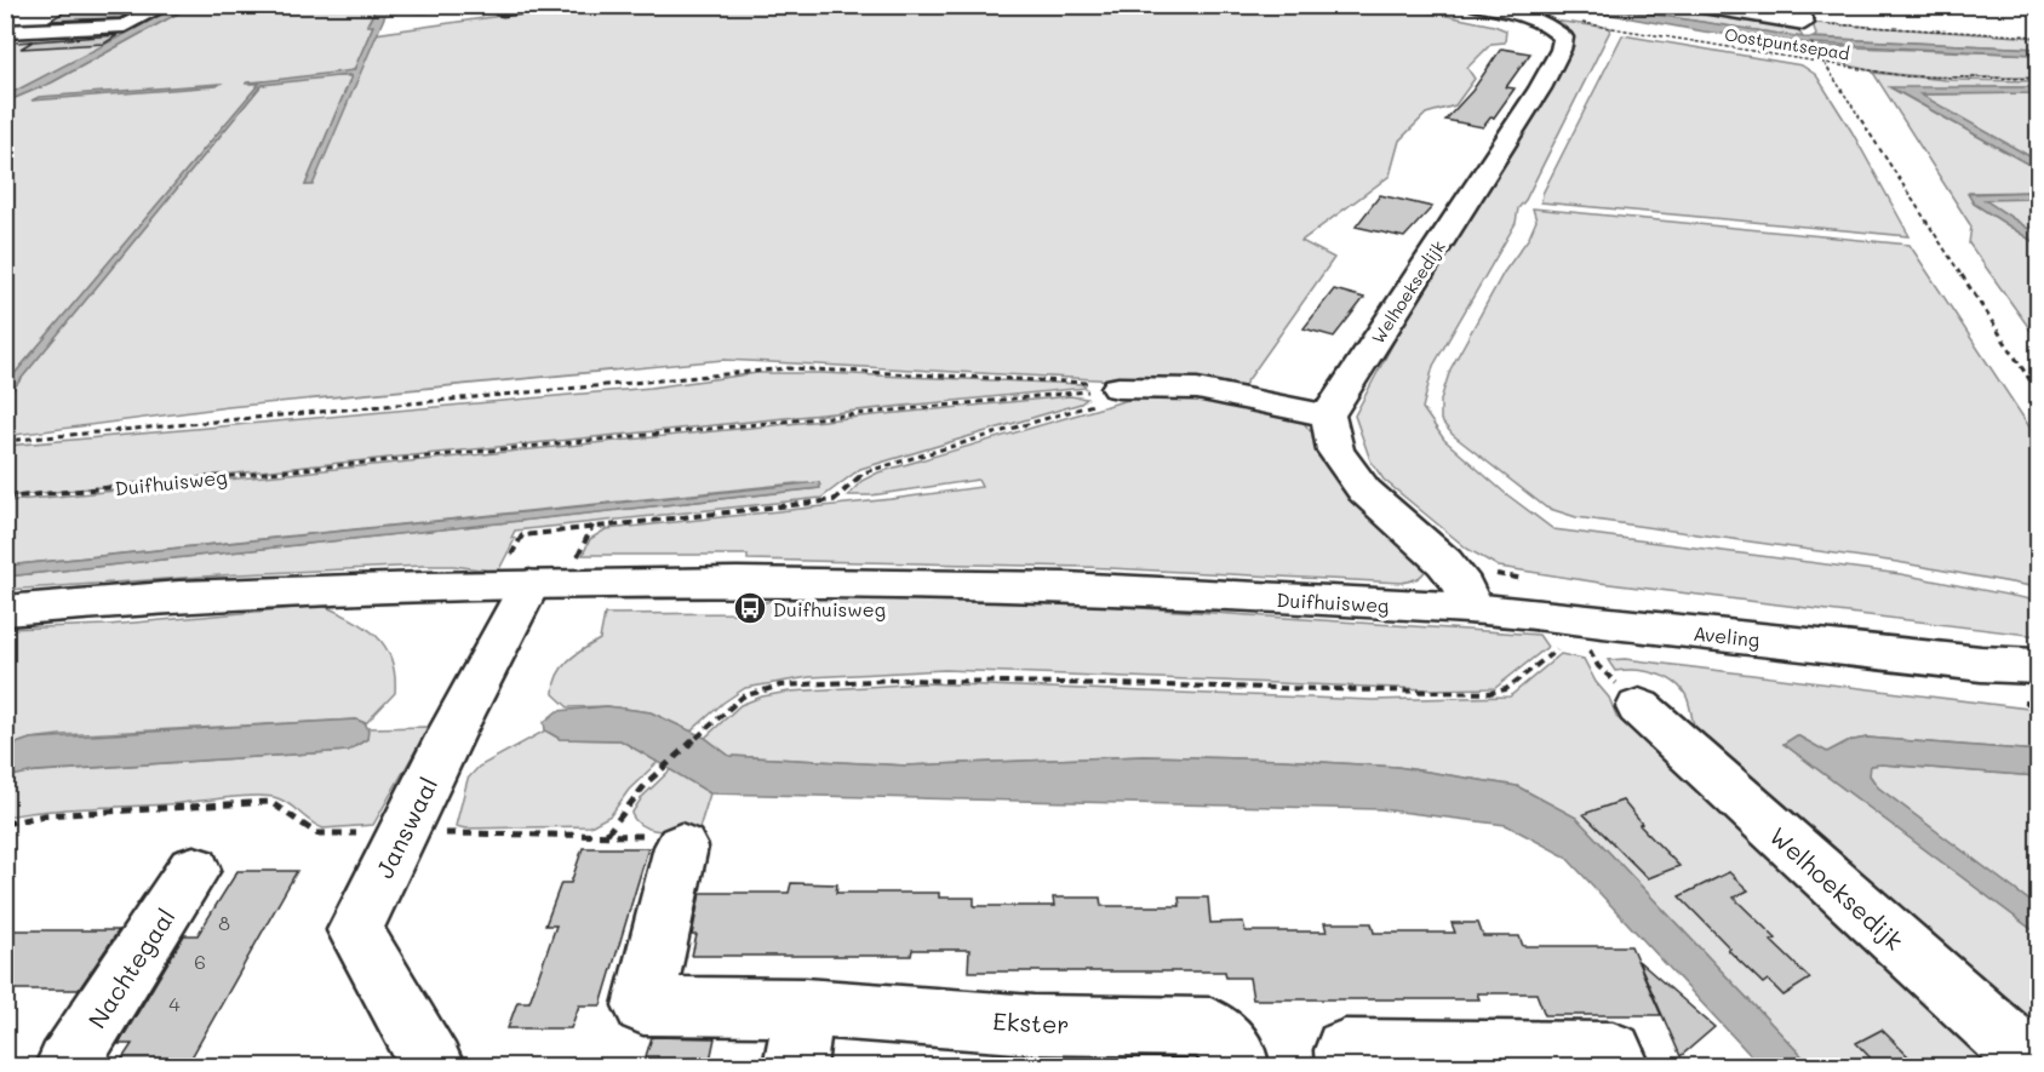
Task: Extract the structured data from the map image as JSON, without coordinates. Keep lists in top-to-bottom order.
{
  "streets": {
    "street": [
      "Welhoeksedijk",
      "Duifhuisweg",
      "Aveling",
      "Janswaal",
      "Nachtegaal",
      "Ekster"
    ],
    "path": ["Oostpuntsepad"]
  },
  "crossings": [
    ["Oostpuntsepad", "Welhoeksedijk"],
    ["Duifhuisweg", "Aveling"],
    ["Duifhuisweg", "Janswaal"]
  ],
  "places": {
    "bus stop": ["Duifhuisweg"]
  },
  "house_numbers": ["8", "6", "4"]
}
